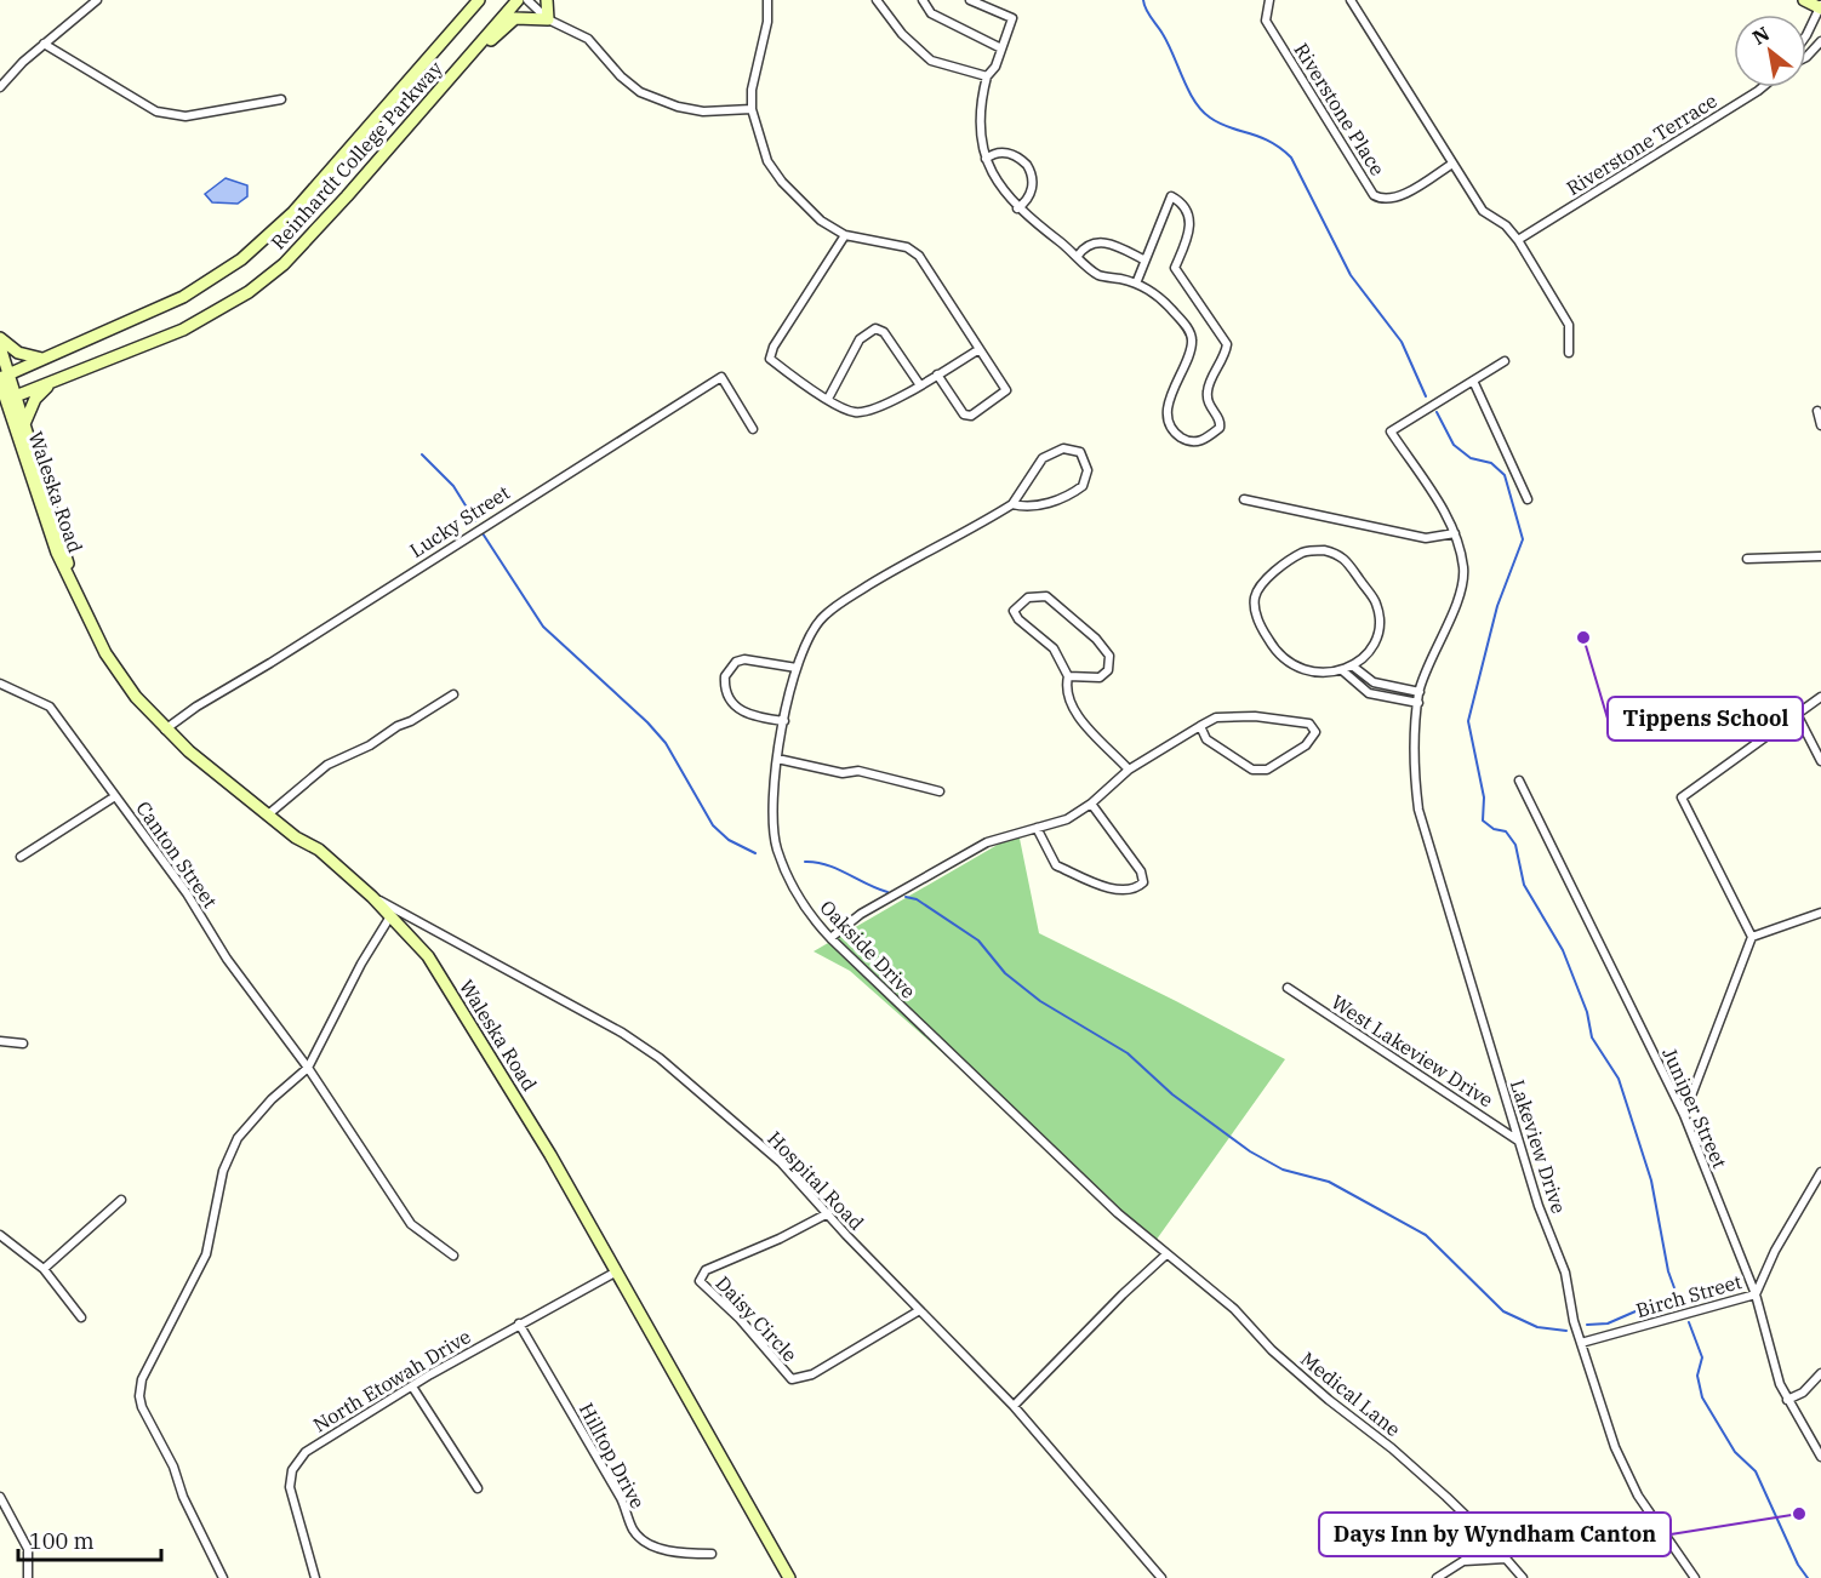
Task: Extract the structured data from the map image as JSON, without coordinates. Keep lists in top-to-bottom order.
{
  "streets": {
    "main road": ["Reinhardt College Parkway", "Waleska Road"],
    "street": [
      "Riverstone Place",
      "Riverstone Terrace",
      "Lucky Street",
      "Canton Street",
      "Oakside Drive",
      "West Lakeview Drive",
      "Juniper Street",
      "Lakeview Drive",
      "Hospital Road",
      "Birch Street",
      "Daisy Circle",
      "North Etowah Drive",
      "Medical Lane",
      "Hilltop Drive"
    ]
  },
  "crossings": [
    ["Reinhardt College Parkway", "Waleska Road"],
    ["Waleska Road", "Lucky Street"],
    ["Waleska Road", "Hospital Road"],
    ["Waleska Road", "North Etowah Drive"],
    ["Oakside Drive", "Medical Lane"],
    ["West Lakeview Drive", "Lakeview Drive"],
    ["Juniper Street", "Birch Street"],
    ["Lakeview Drive", "Birch Street"],
    ["Hospital Road", "Daisy Circle"],
    ["North Etowah Drive", "Hilltop Drive"]
  ],
  "places": ["Tippens School", "Days Inn by Wyndham Canton"],
  "scale_bar": "100 m",
  "north": "top left"
}
